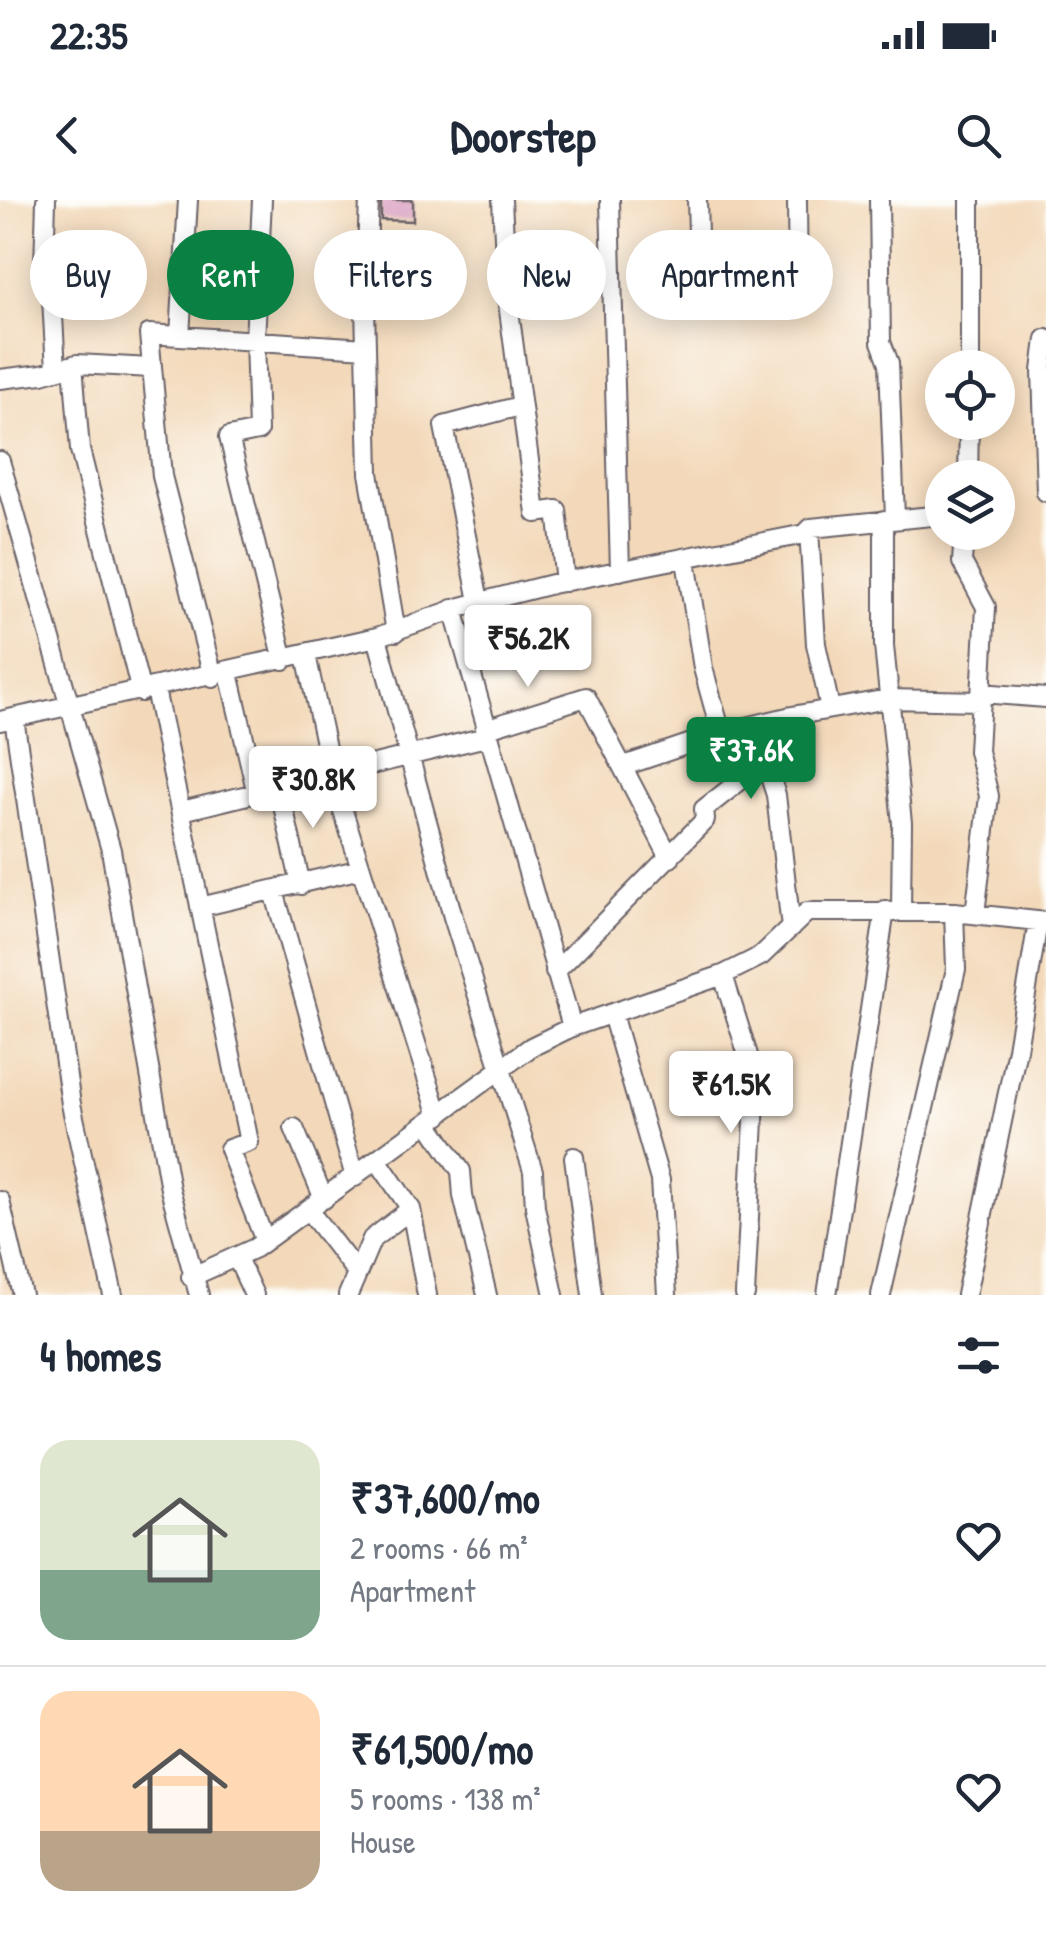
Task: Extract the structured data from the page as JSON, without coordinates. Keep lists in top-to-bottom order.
{
  "page": {
    "status": "22:35",
    "header": "Doorstep",
    "chip": [
      "Buy",
      "Rent",
      "Filters",
      "New",
      "Apartment"
    ],
    "price": [
      "₹56.2K",
      "₹37.6K",
      "₹30.8K",
      "₹61.5K"
    ],
    "heading": "4 homes",
    "list": [
      {
        "name": "₹37,600/mo",
        "note": "2 rooms · 66 m² · Apartment"
      },
      {
        "name": "₹61,500/mo",
        "note": "5 rooms · 138 m² · House"
      }
    ]
  }
}
